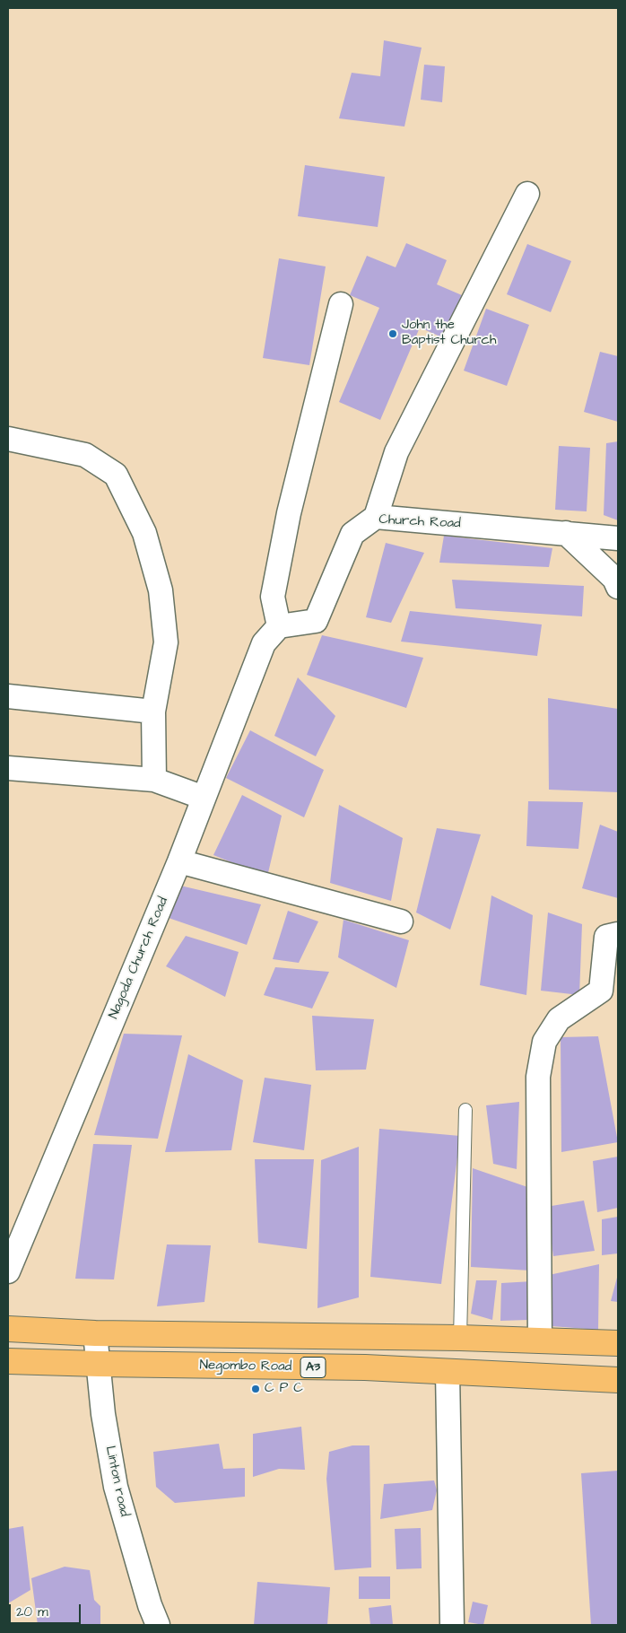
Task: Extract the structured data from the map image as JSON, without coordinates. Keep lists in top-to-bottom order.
{
  "streets": {
    "highway": ["Negombo Road", "A3"],
    "street": ["Church Road", "Nagoda Church Road", "Linton road"]
  },
  "crossings": [
    ["Church Road", "Nagoda Church Road"],
    ["Negombo Road", "Linton road"]
  ],
  "places": ["John the Baptist Church", "C P C"],
  "scale_bar": "20 m"
}
